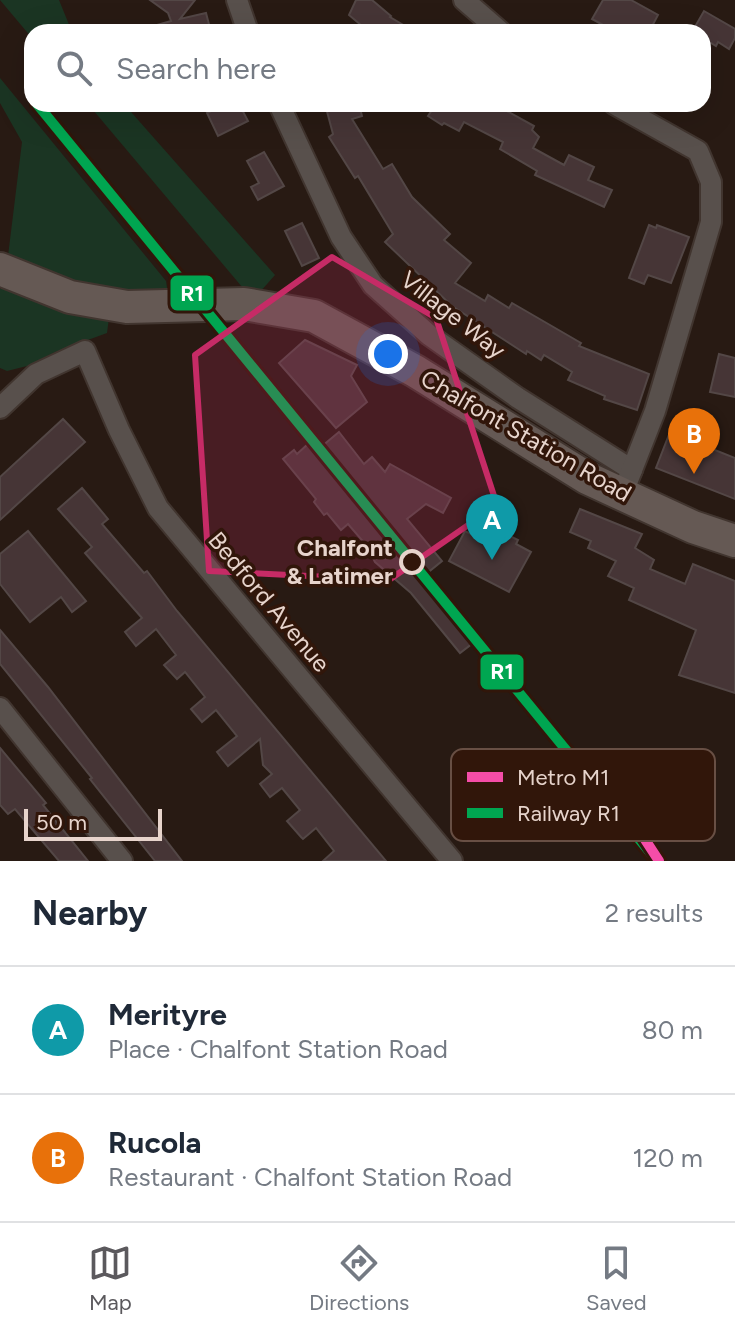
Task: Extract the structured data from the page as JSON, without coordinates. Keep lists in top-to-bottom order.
{
  "streets": {
    "main road": ["Chalfont Station Road"],
    "street": ["Village Way", "Bedford Avenue"]
  },
  "crossings": [
    ["Village Way", "Chalfont Station Road"]
  ],
  "places": ["Chalfont & Latimer"],
  "lines": ["rail line R1", "metro line M1"],
  "legend": ["Metro M1", "Railway R1"],
  "scale_bar": "50 m",
  "page": {
    "search": "Search here",
    "pins": ["B", "A"],
    "scale": "50 m",
    "heading": ["Nearby", "2 results"],
    "list": [
      {
        "mark": "A",
        "name": "Merityre",
        "note": "Place · Chalfont Station Road",
        "value": "80 m"
      },
      {
        "mark": "B",
        "name": "Rucola",
        "note": "Restaurant · Chalfont Station Road",
        "value": "120 m"
      }
    ],
    "nav": ["Map", "Directions", "Saved"]
  }
}
